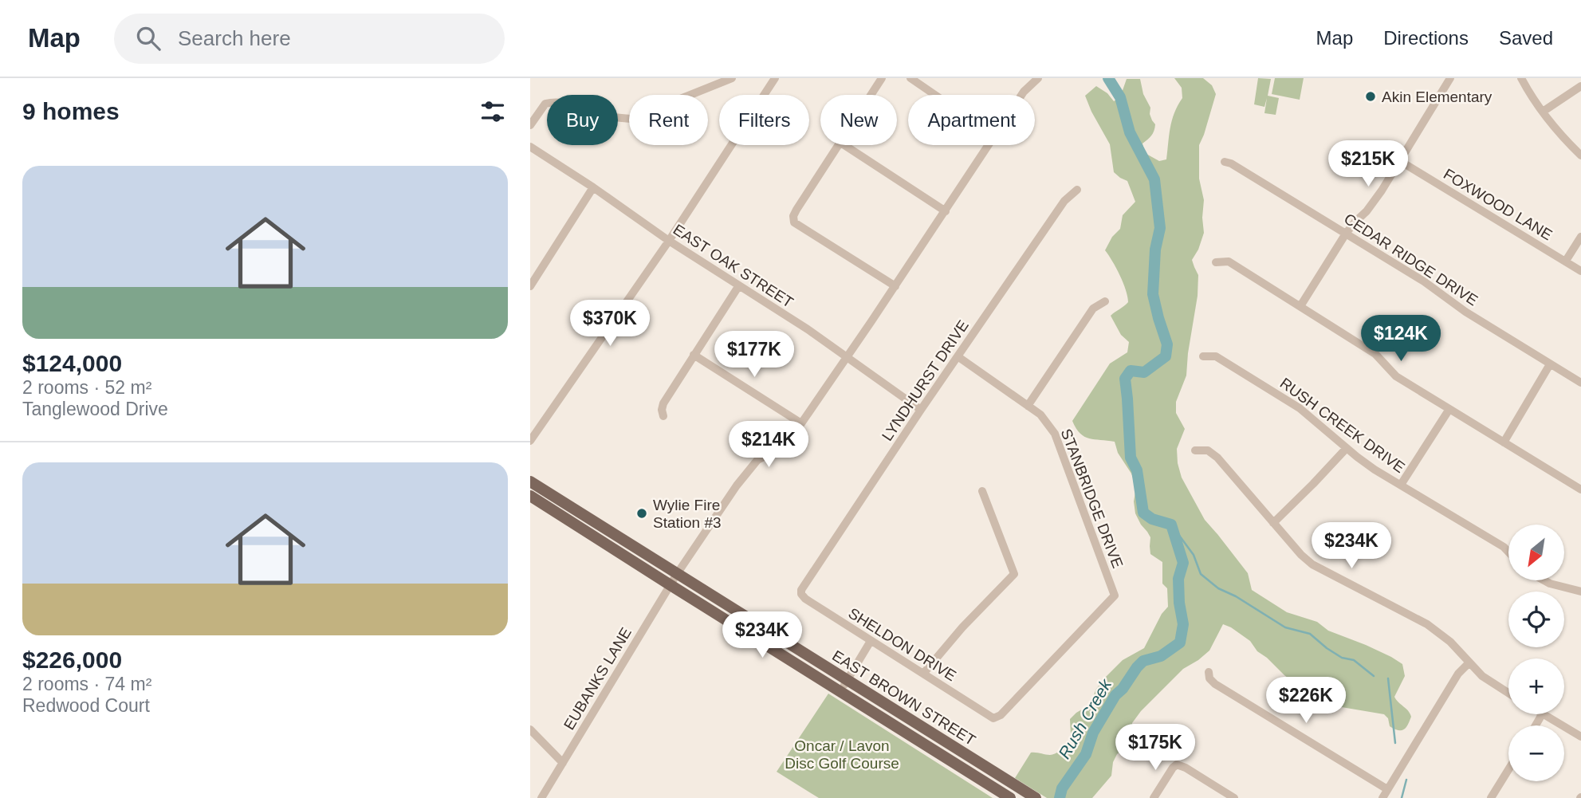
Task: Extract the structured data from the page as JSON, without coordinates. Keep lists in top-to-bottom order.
{
  "streets": {
    "main road": ["EAST BROWN STREET"],
    "street": [
      "FOXWOOD LANE",
      "CEDAR RIDGE DRIVE",
      "EAST OAK STREET",
      "LYNDHURST DRIVE",
      "RUSH CREEK DRIVE",
      "STANBRIDGE DRIVE",
      "SHELDON DRIVE",
      "EUBANKS LANE"
    ]
  },
  "crossings": [
    ["EAST OAK STREET", "LYNDHURST DRIVE"],
    ["EAST OAK STREET", "EUBANKS LANE"],
    ["LYNDHURST DRIVE", "STANBRIDGE DRIVE"],
    ["LYNDHURST DRIVE", "SHELDON DRIVE"],
    ["STANBRIDGE DRIVE", "SHELDON DRIVE"],
    ["EUBANKS LANE", "EAST BROWN STREET"]
  ],
  "water": ["Rush Creek"],
  "parks": ["Oncar / Lavon Disc Golf Course"],
  "places": ["Akin Elementary", "Wylie Fire Station #3"],
  "north": "bottom left",
  "page": {
    "header": "Map",
    "search": "Search here",
    "nav": ["Map", "Directions", "Saved"],
    "heading": "9 homes",
    "chip": [
      "Buy",
      "Rent",
      "Filters",
      "New",
      "Apartment"
    ],
    "price": [
      "$215K",
      "$370K",
      "$124K",
      "$177K",
      "$214K",
      "$234K",
      "$234K",
      "$226K",
      "$175K"
    ],
    "list": [
      {
        "name": "$124,000",
        "note": "2 rooms · 52 m² · Tanglewood Drive"
      },
      {
        "name": "$226,000",
        "note": "2 rooms · 74 m² · Redwood Court"
      }
    ],
    "map_buttons": ["+", "−"]
  }
}
